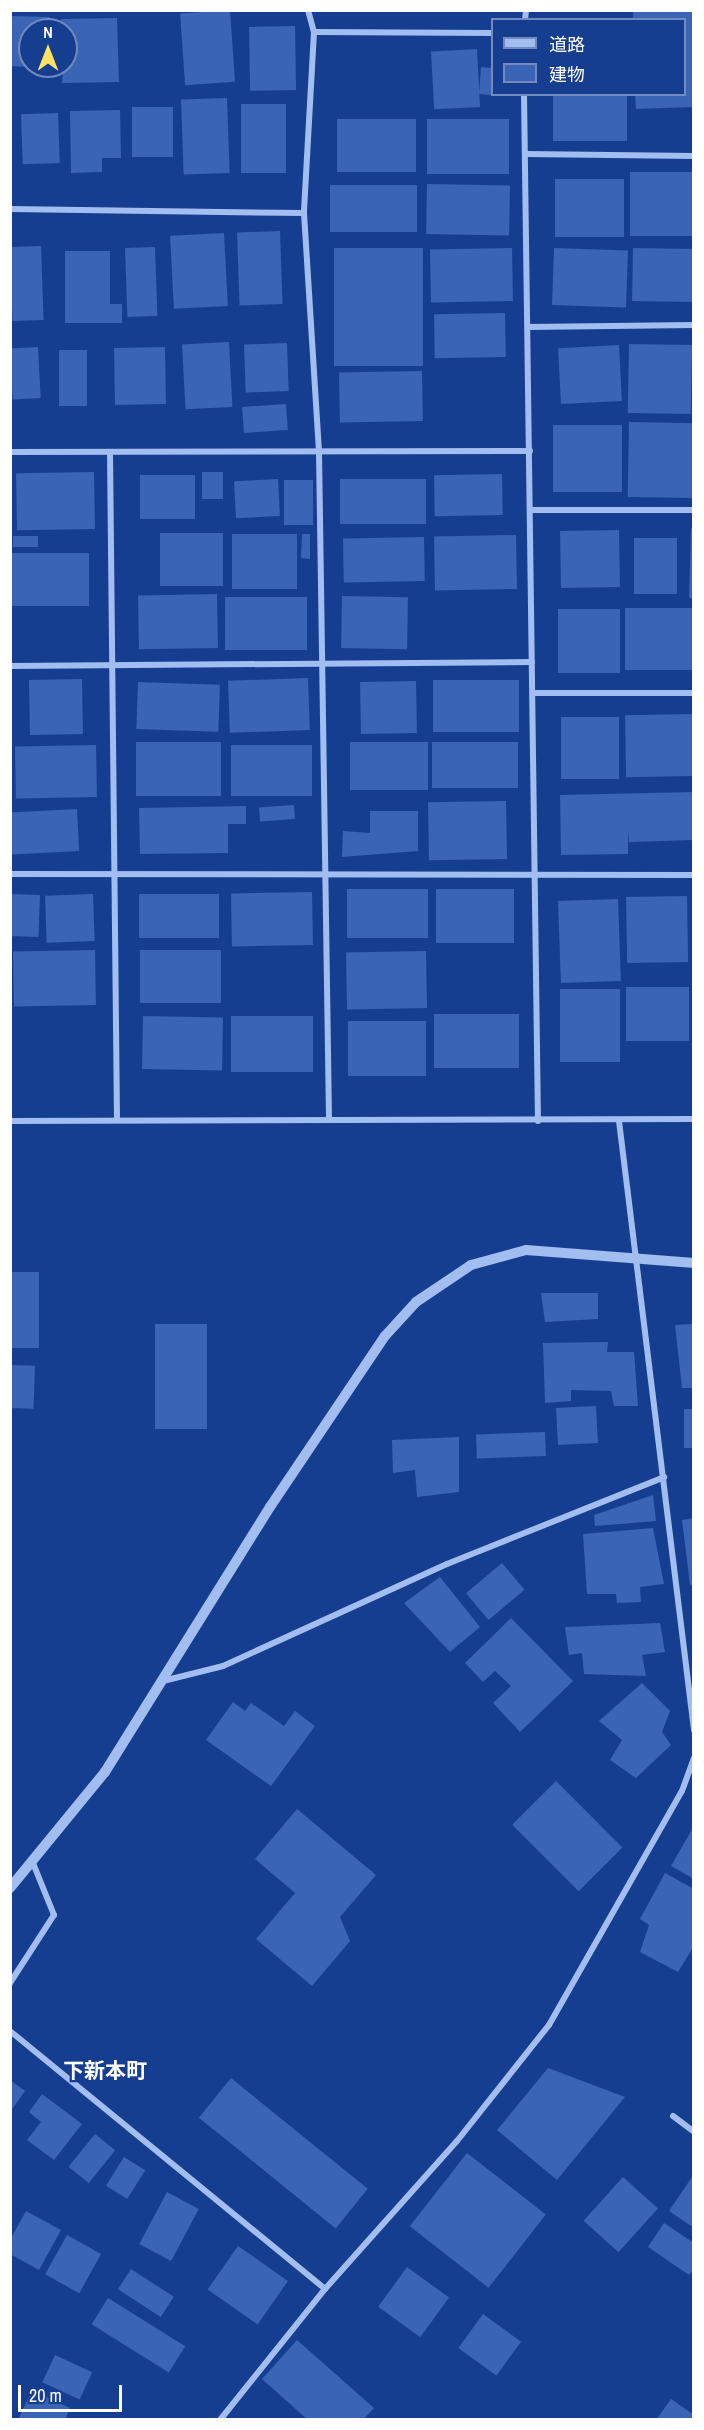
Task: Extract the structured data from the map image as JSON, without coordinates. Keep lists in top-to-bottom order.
{
  "districts": ["下新本町"],
  "legend": ["道路", "建物"],
  "scale_bar": "20 m",
  "north": "top"
}
